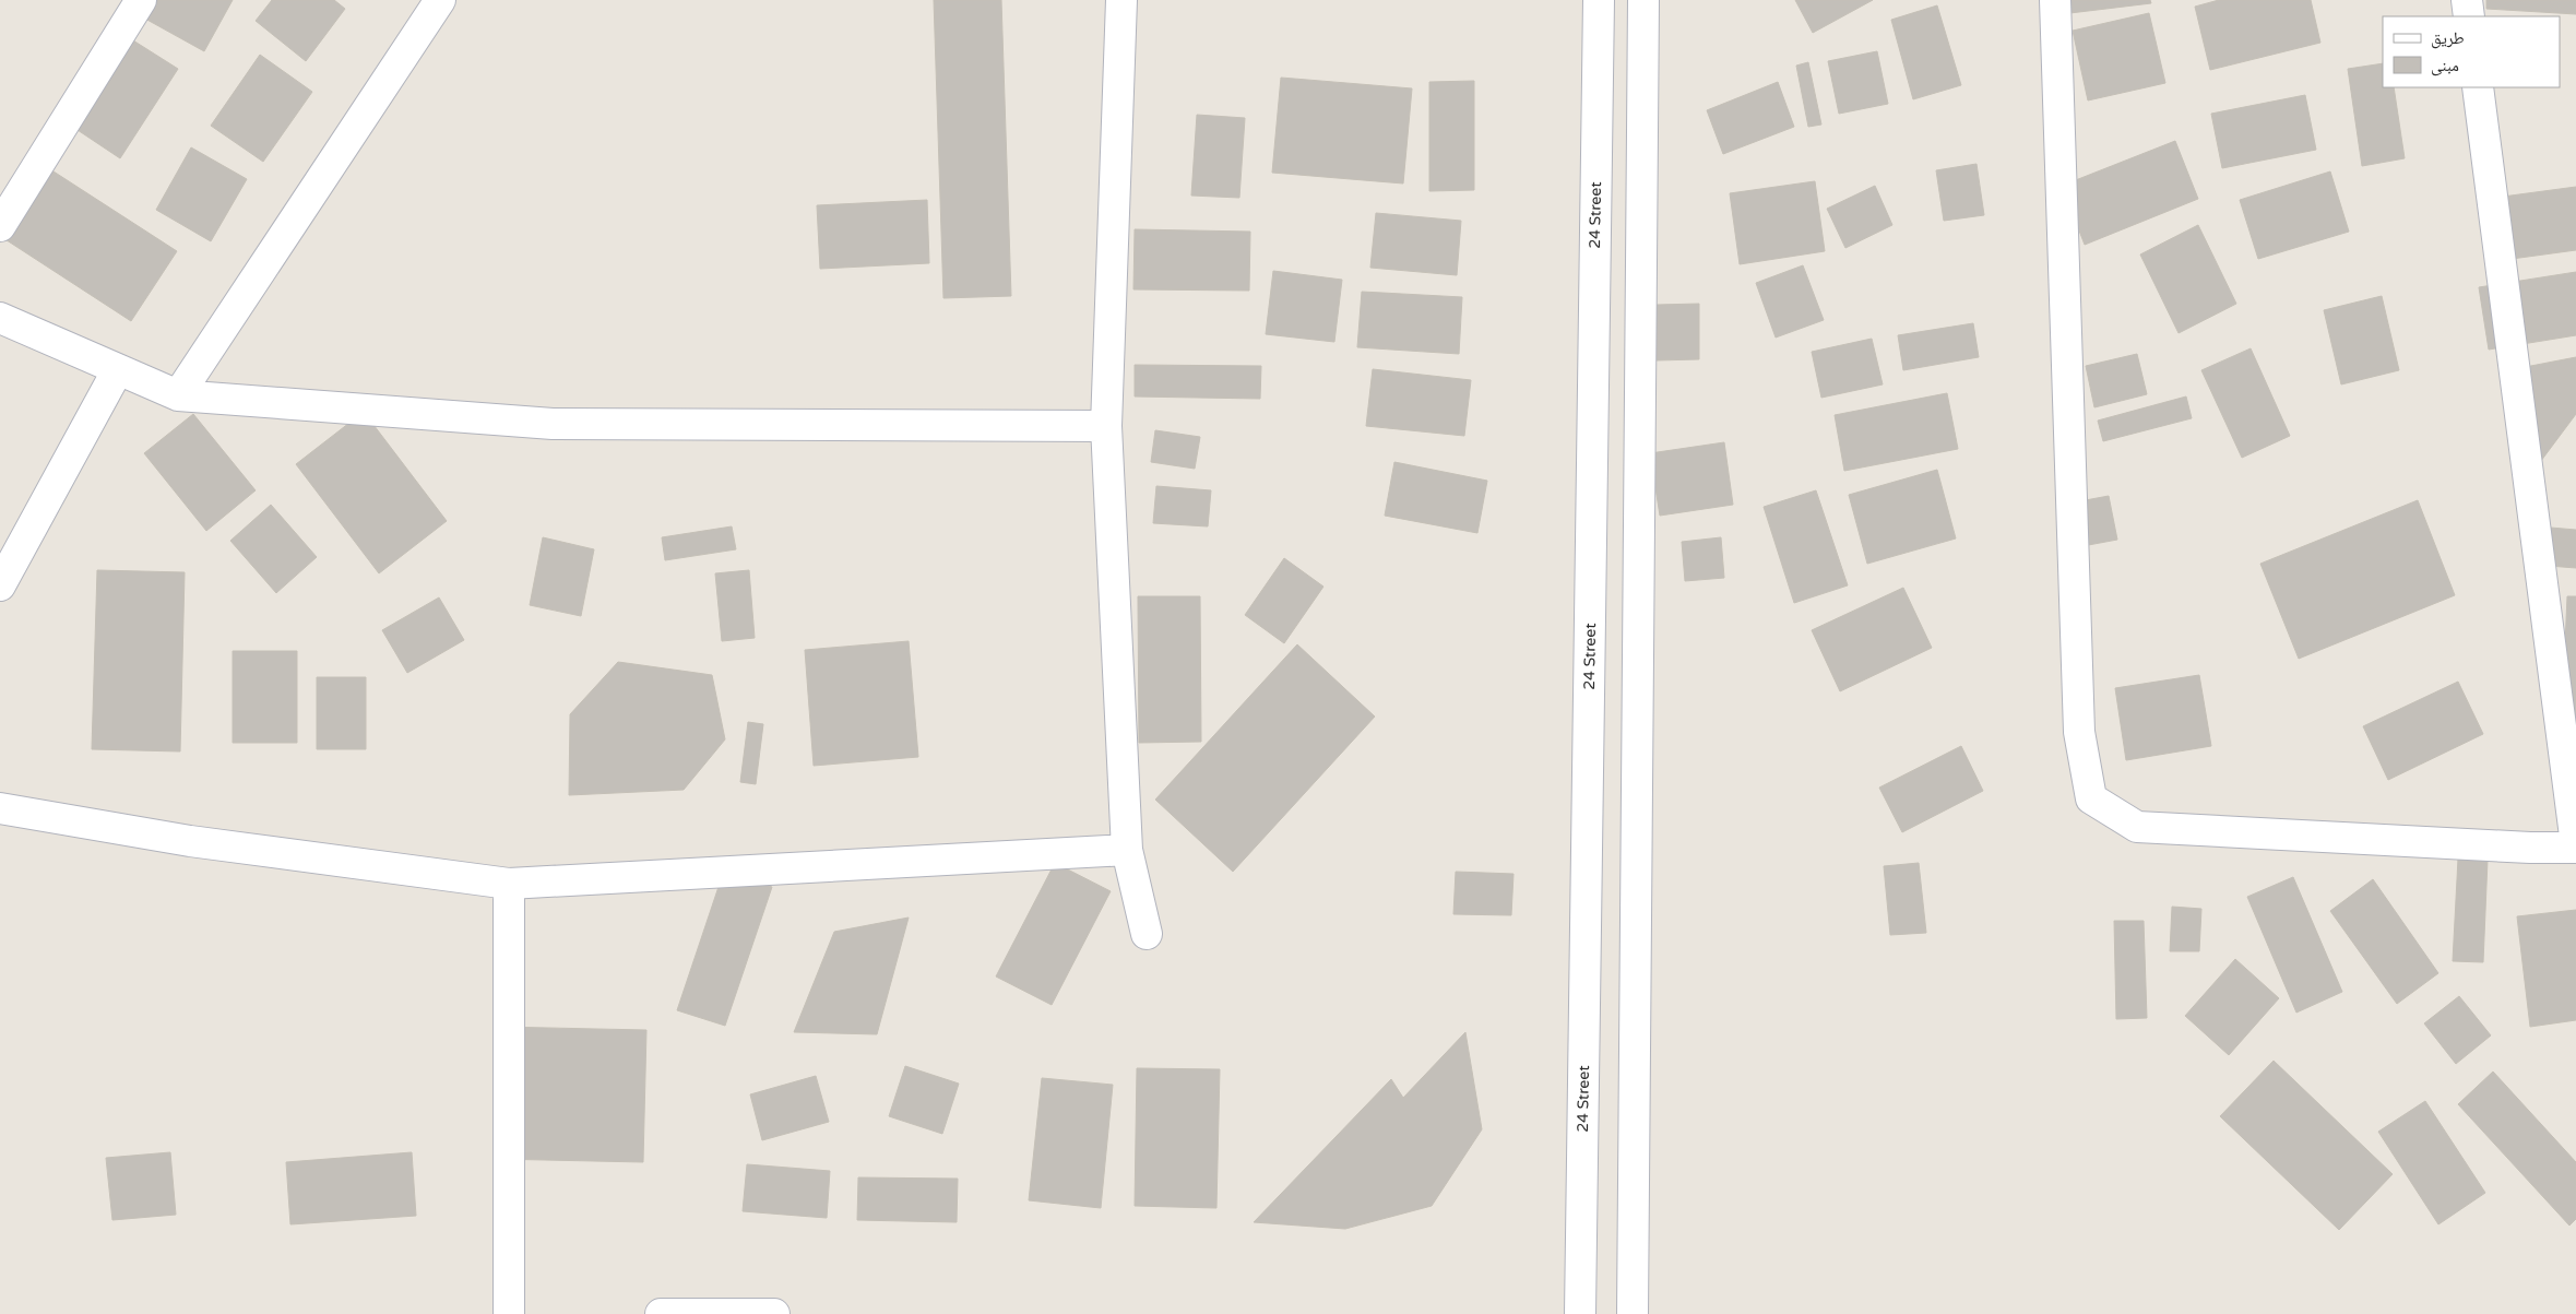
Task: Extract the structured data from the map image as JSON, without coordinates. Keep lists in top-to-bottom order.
{
  "streets": {
    "street": ["24 Street"]
  },
  "legend": ["طريق", "مبنى"]
}
